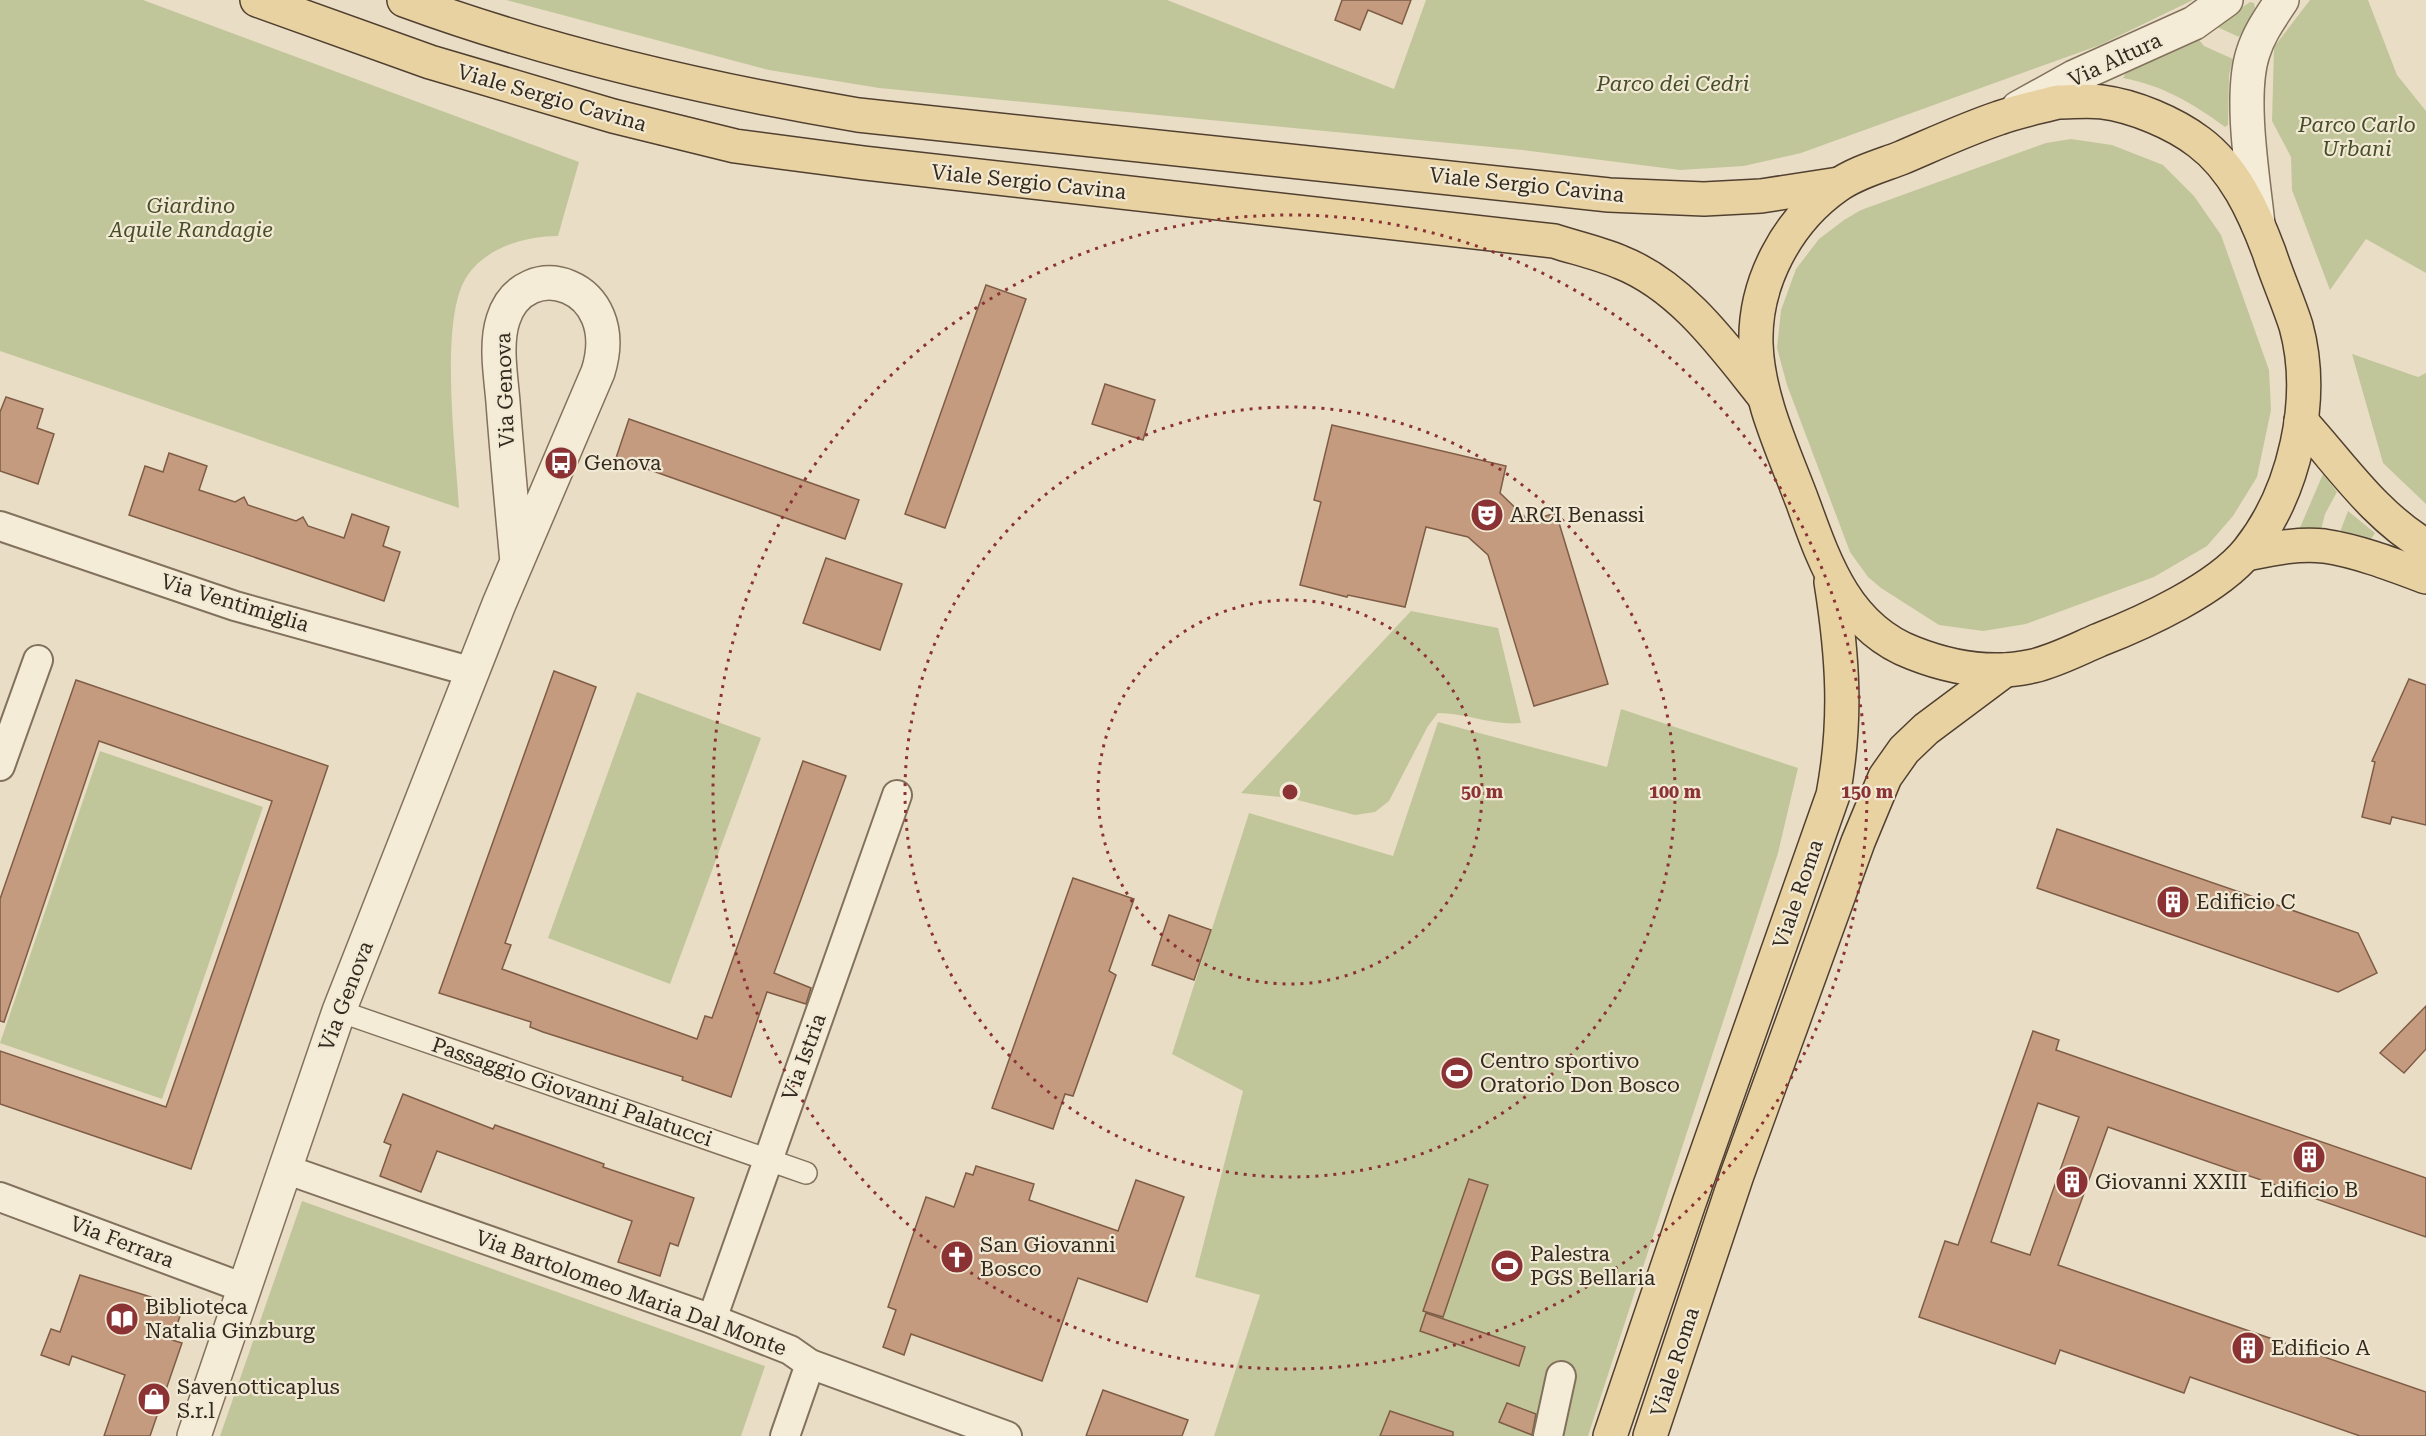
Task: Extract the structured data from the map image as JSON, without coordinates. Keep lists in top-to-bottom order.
{
  "streets": {
    "main road": ["Viale Sergio Cavina", "Viale Roma"],
    "street": [
      "Via Altura",
      "Via Genova",
      "Via Ventimiglia",
      "Via Istria",
      "Passaggio Giovanni Palatucci",
      "Via Ferrara",
      "Via Bartolomeo Maria Dal Monte"
    ]
  },
  "crossings": [
    ["Via Genova", "Via Ventimiglia"],
    ["Via Genova", "Passaggio Giovanni Palatucci"],
    ["Via Genova", "Via Ferrara"],
    ["Via Genova", "Via Bartolomeo Maria Dal Monte"],
    ["Via Istria", "Passaggio Giovanni Palatucci"],
    ["Via Istria", "Via Bartolomeo Maria Dal Monte"]
  ],
  "parks": ["Parco dei Cedri", "Parco Carlo Urbani", "Giardino Aquile Randagie"],
  "places": {
    "bus stop": ["Genova"],
    "theatre": ["ARCI Benassi"],
    "building": [
      "Edificio C",
      "Edificio B",
      "Giovanni XXIII",
      "Edificio A"
    ],
    "sports": ["Centro sportivo Oratorio Don Bosco", "Palestra PGS Bellaria"],
    "church": ["San Giovanni Bosco"],
    "library": ["Biblioteca Natalia Ginzburg"],
    "shop": ["Savenotticaplus S.r.l"]
  },
  "rings": ["50 m", "100 m", "150 m"]
}
